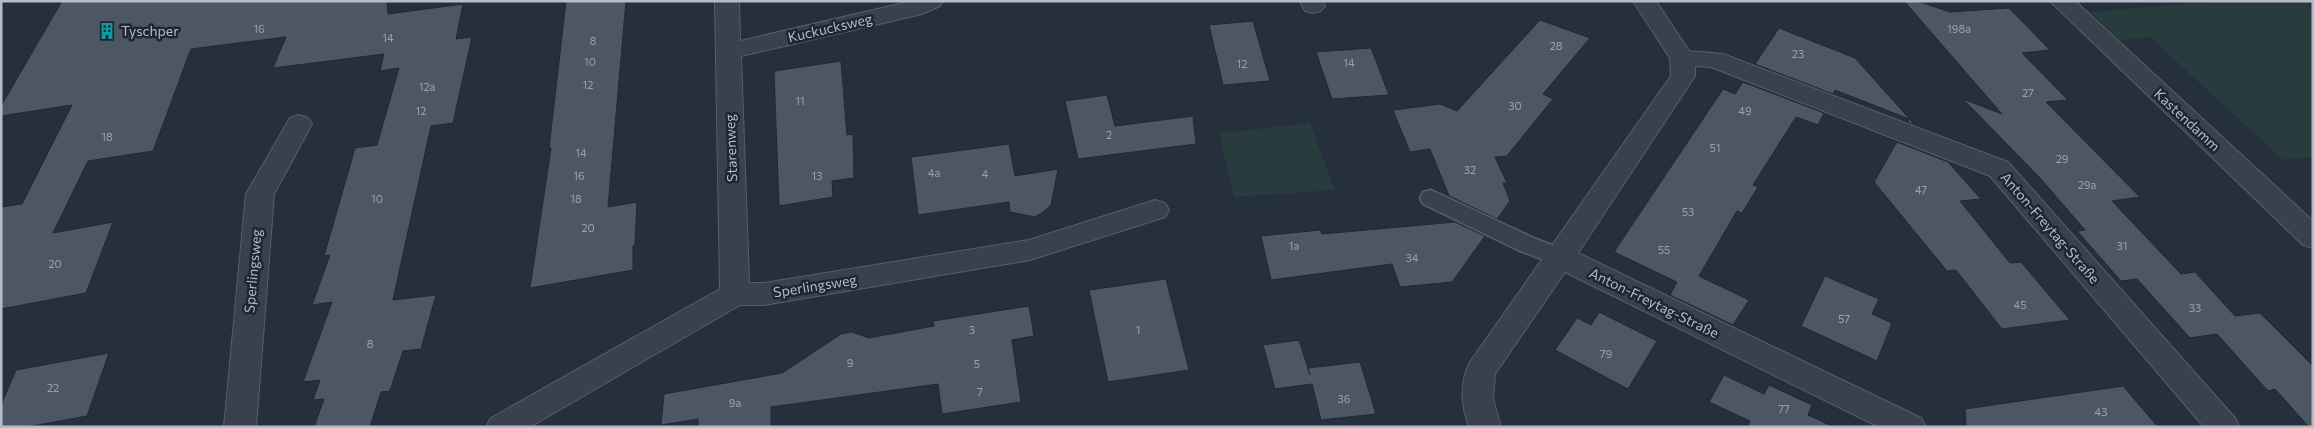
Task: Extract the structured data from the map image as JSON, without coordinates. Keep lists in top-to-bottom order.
{
  "streets": {
    "street": [
      "Kuckucksweg",
      "Kastendamm",
      "Starenweg",
      "Anton-Freytag-Straße",
      "Sperlingsweg"
    ]
  },
  "crossings": [
    ["Kuckucksweg", "Starenweg"],
    ["Starenweg", "Sperlingsweg"]
  ],
  "places": {
    "building": ["Tyschper"]
  },
  "house_numbers": [
    "16",
    "198a",
    "14",
    "8",
    "28",
    "23",
    "10",
    "14",
    "12",
    "12",
    "12a",
    "27",
    "11",
    "30",
    "12",
    "49",
    "2",
    "18",
    "51",
    "14",
    "29",
    "32",
    "4a",
    "4",
    "16",
    "13",
    "29a",
    "47",
    "10",
    "18",
    "53",
    "20",
    "1a",
    "31",
    "55",
    "34",
    "20",
    "45",
    "33",
    "57",
    "3",
    "1",
    "8",
    "79",
    "9",
    "5",
    "22",
    "7",
    "36",
    "9a",
    "77",
    "43"
  ]
}
